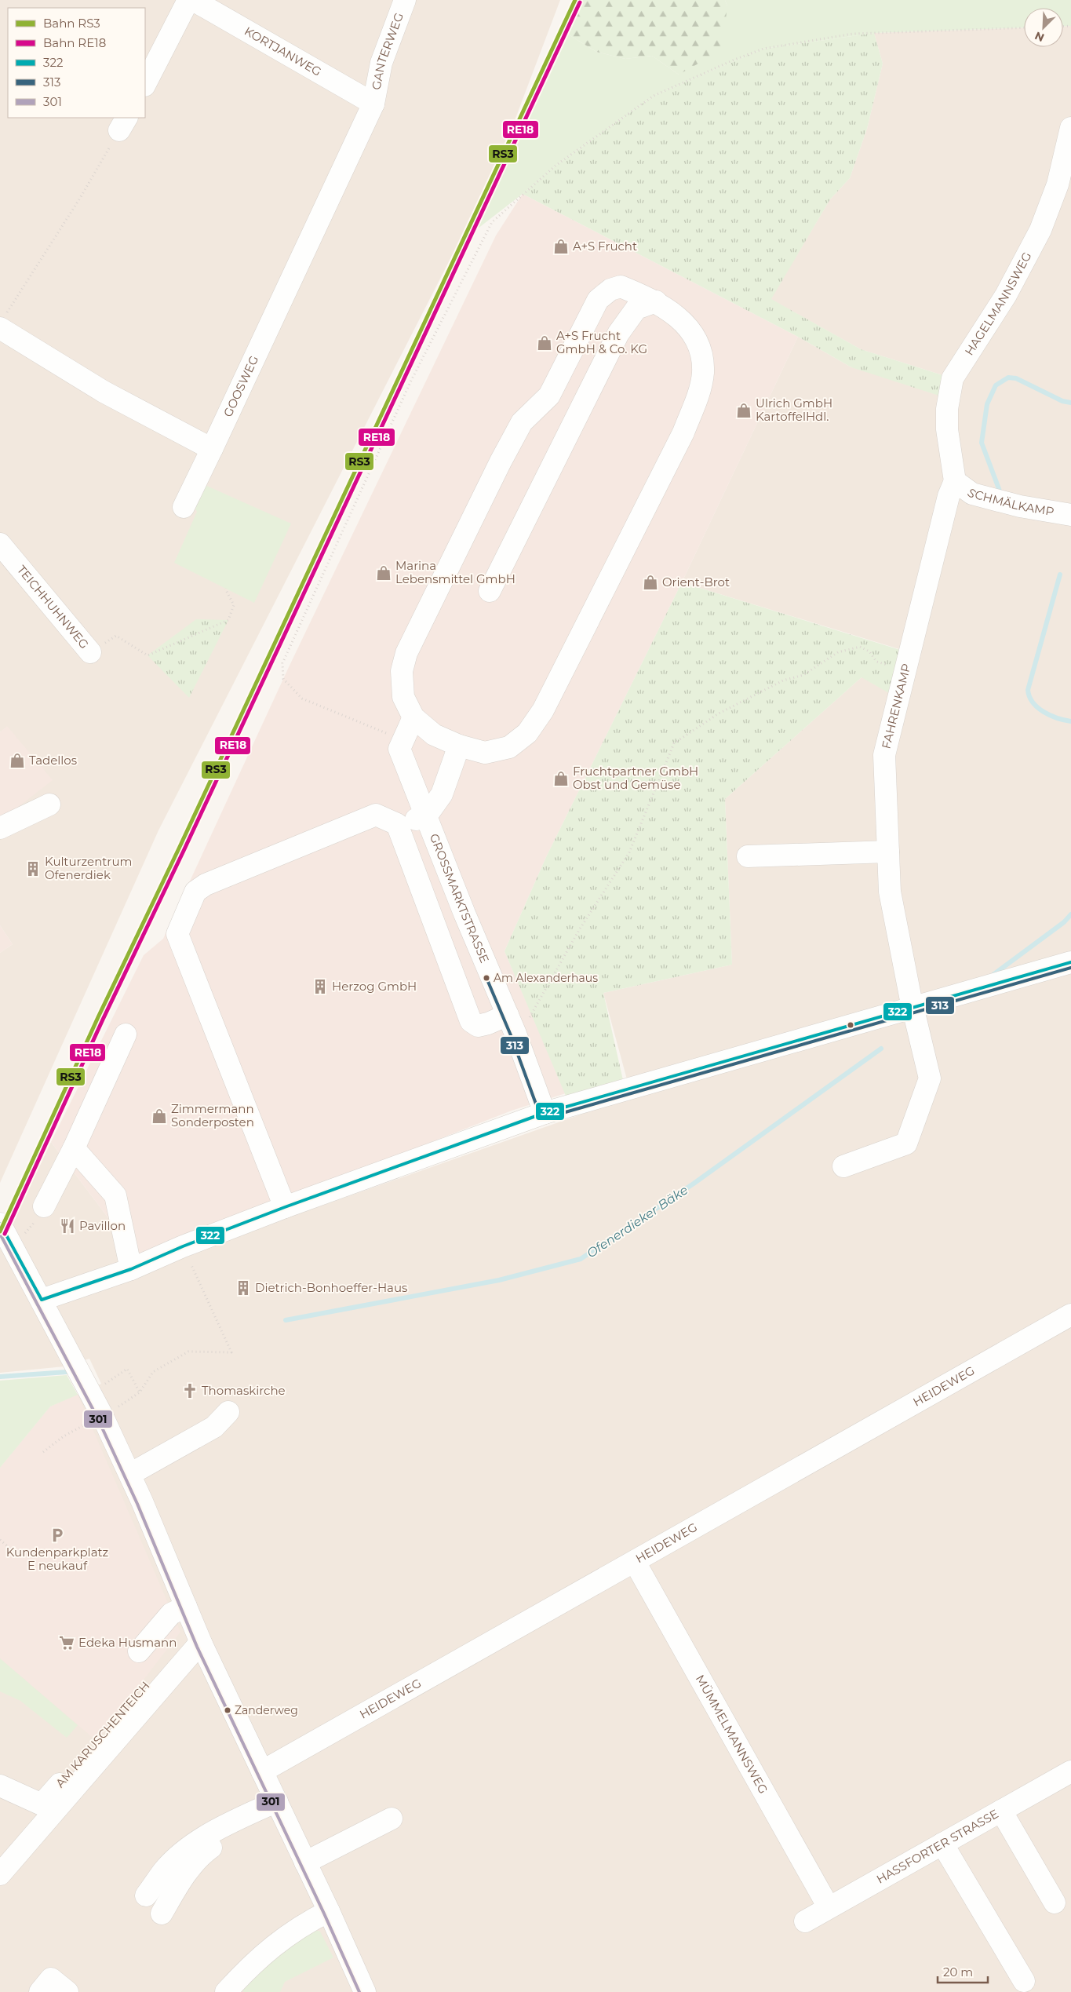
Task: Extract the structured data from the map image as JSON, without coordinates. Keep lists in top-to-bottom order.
{
  "streets": {
    "street": [
      "KORTJANWEG",
      "GANTERWEG",
      "HAGELMANNSWEG",
      "GOOSWEG",
      "SCHMÄLKAMP",
      "TEICHHUHNWEG",
      "FAHRENKAMP",
      "GROSSMARKTSTRASSE",
      "HEIDEWEG",
      "AM KARUSCHENTEICH",
      "MÜMMELMANNSWEG",
      "HASSFORTER STRASSE"
    ]
  },
  "crossings": [
    ["KORTJANWEG", "GANTERWEG"],
    ["KORTJANWEG", "GOOSWEG"],
    ["GANTERWEG", "GOOSWEG"],
    ["HAGELMANNSWEG", "SCHMÄLKAMP"],
    ["HAGELMANNSWEG", "FAHRENKAMP"],
    ["SCHMÄLKAMP", "FAHRENKAMP"],
    ["HEIDEWEG", "MÜMMELMANNSWEG"],
    ["MÜMMELMANNSWEG", "HASSFORTER STRASSE"]
  ],
  "water": ["Ofenerdieker Bäke"],
  "places": {
    "shop": [
      "A+S Frucht",
      "A+S Frucht GmbH & Co. KG",
      "Ulrich GmbH KartoffelHdl.",
      "Marina Lebensmittel GmbH",
      "Orient-Brot",
      "Tadellos",
      "Fruchtpartner GmbH Obst und Gemüse",
      "Zimmermann Sonderposten"
    ],
    "building": ["Kulturzentrum Ofenerdiek", "Herzog GmbH", "Dietrich-Bonhoeffer-Haus"],
    "other": ["Am Alexanderhaus", "Zanderweg"],
    "restaurant": ["Pavillon"],
    "church": ["Thomaskirche"],
    "parking": ["Kundenparkplatz E neukauf"],
    "supermarket": ["Edeka Husmann"]
  },
  "lines": [
    "rail line RS3",
    "rail line RE18",
    "transit line 322",
    "transit line 313",
    "transit line 301"
  ],
  "legend": [
    "Bahn RS3",
    "Bahn RE18",
    "322",
    "313",
    "301"
  ],
  "scale_bar": "20 m",
  "north": "bottom left"
}
